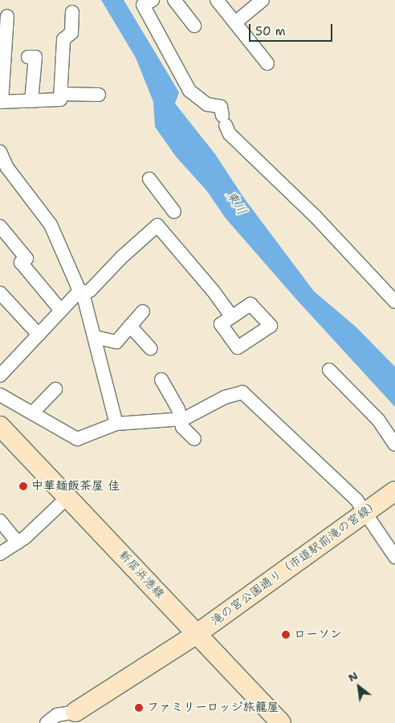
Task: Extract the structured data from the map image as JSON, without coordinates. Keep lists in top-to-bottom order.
{
  "streets": {
    "main road": ["滝の宮公園通り（市道駅前滝の宮線）", "新居浜港線"]
  },
  "crossings": [
    ["滝の宮公園通り（市道駅前滝の宮線）", "新居浜港線"]
  ],
  "water": ["東川"],
  "places": ["中華麺飯茶屋 佳", "ローソン", "ファミリーロッジ旅籠屋"],
  "scale_bar": "50 m",
  "north": "top left"
}
